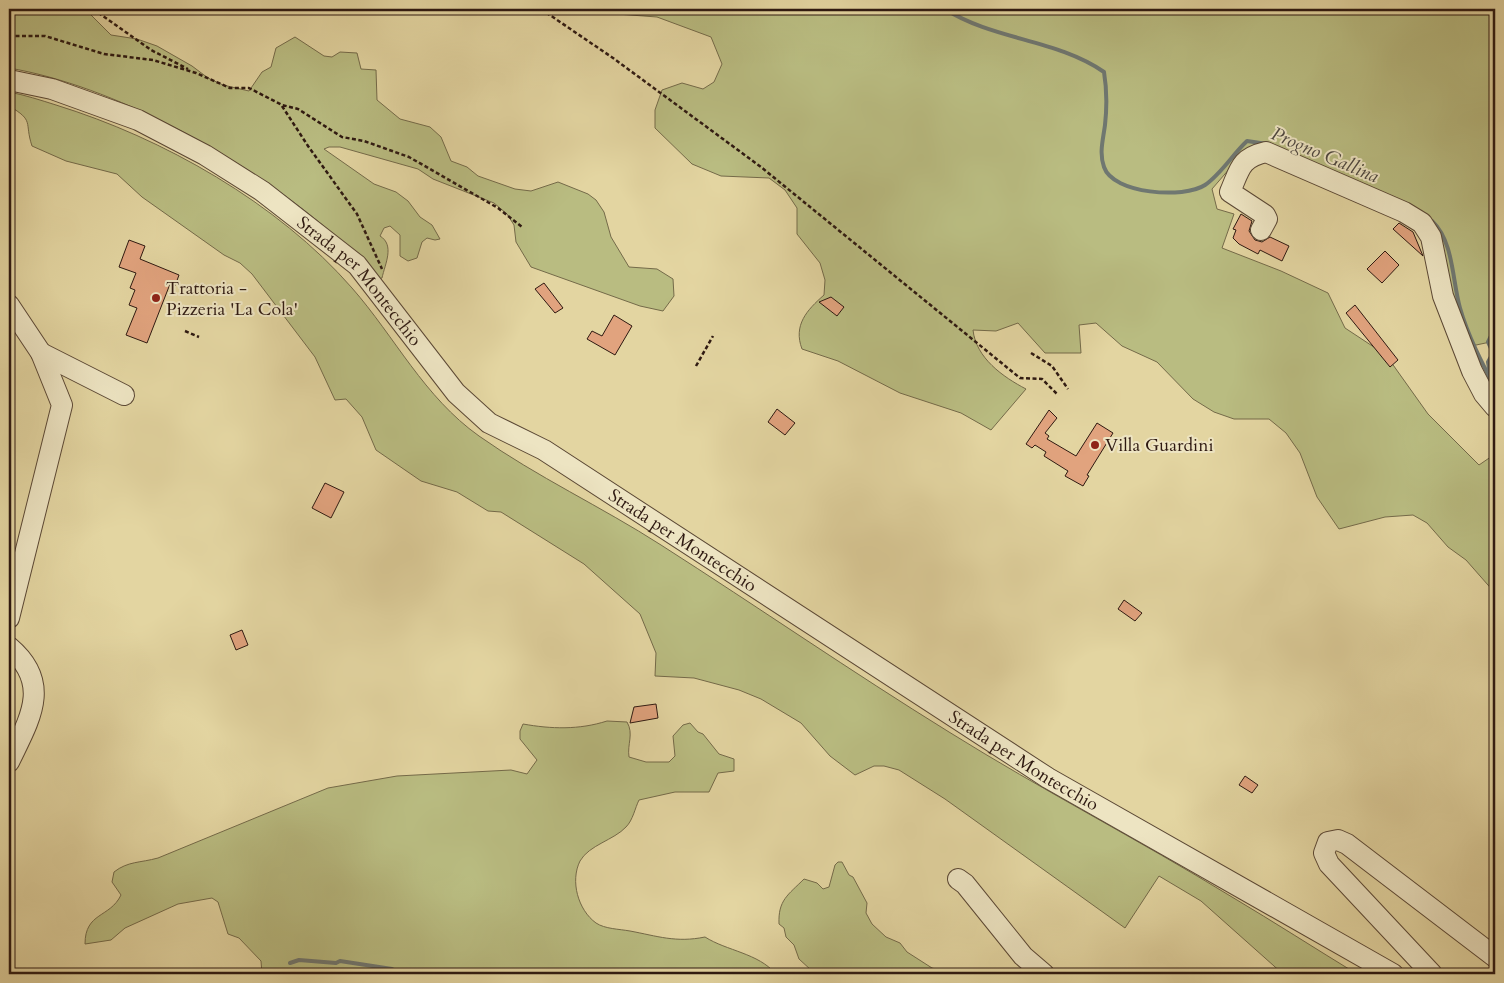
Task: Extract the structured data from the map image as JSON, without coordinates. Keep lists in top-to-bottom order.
{
  "streets": {
    "street": ["Strada per Montecchio"]
  },
  "water": ["Progno Gallina"],
  "places": ["Trattoria - Pizzeria 'La Cola'", "Villa Guardini"]
}
